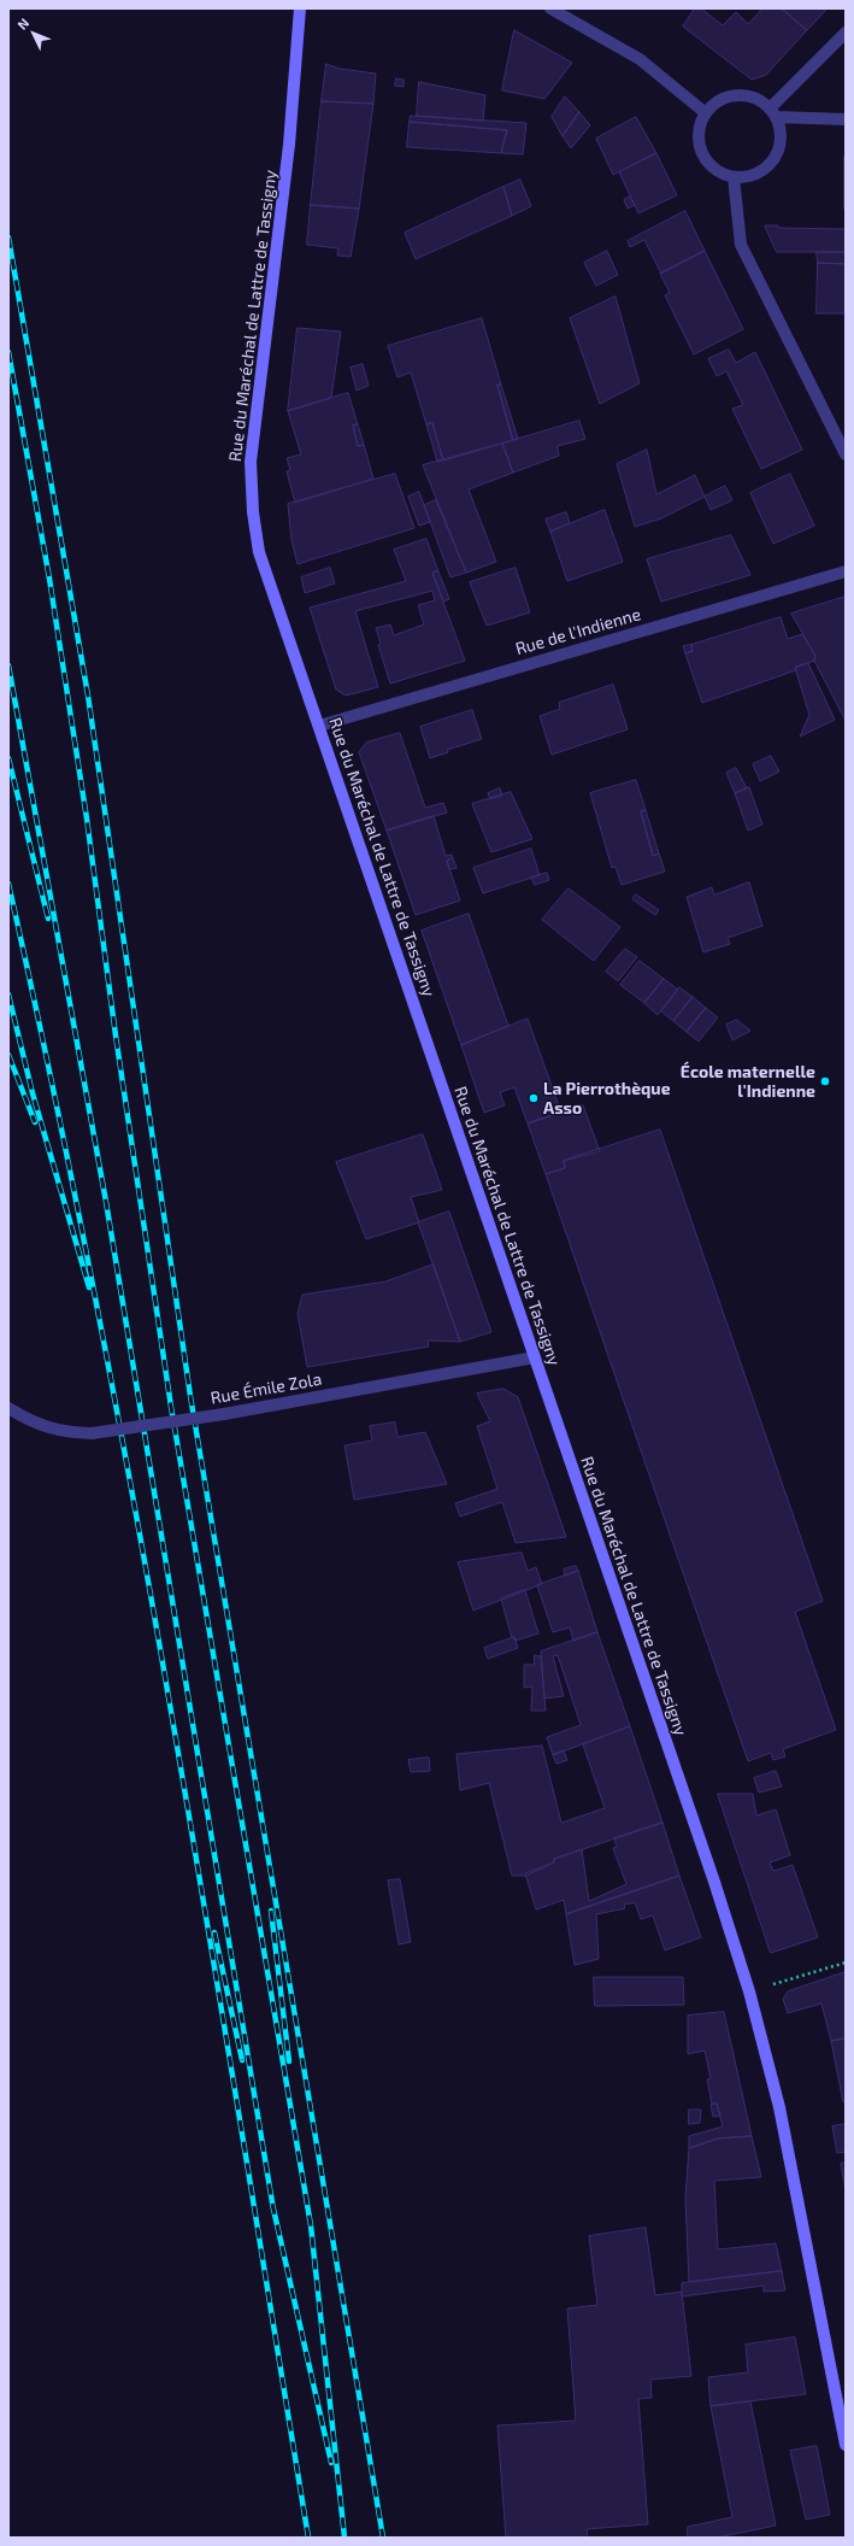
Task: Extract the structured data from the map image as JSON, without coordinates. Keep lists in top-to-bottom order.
{
  "streets": {
    "main road": ["Rue du Maréchal de Lattre de Tassigny"],
    "street": ["Rue de l'Indienne", "Rue Émile Zola"]
  },
  "crossings": [
    ["Rue du Maréchal de Lattre de Tassigny", "Rue de l'Indienne"],
    ["Rue du Maréchal de Lattre de Tassigny", "Rue Émile Zola"]
  ],
  "places": ["École maternelle l'Indienne", "La Pierrothèque Asso"],
  "north": "top left"
}
